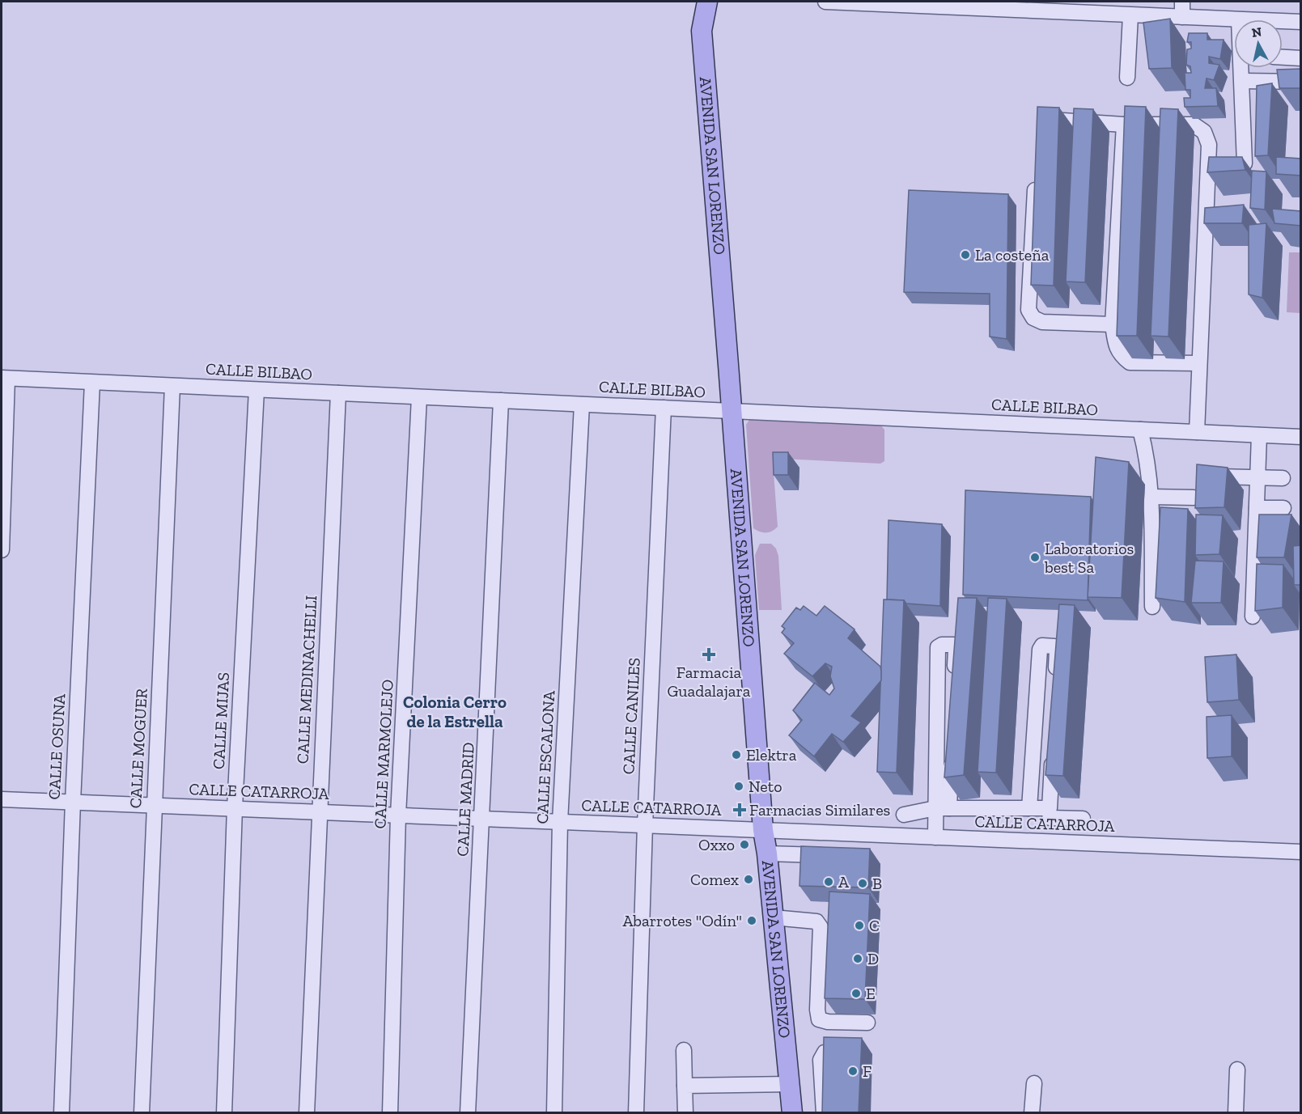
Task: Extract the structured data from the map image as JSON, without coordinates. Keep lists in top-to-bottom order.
{
  "streets": {
    "main road": ["AVENIDA SAN LORENZO"],
    "street": [
      "CALLE BILBAO",
      "CALLE MEDINACHELLI",
      "CALLE CANILES",
      "CALLE MIJAS",
      "CALLE OSUNA",
      "CALLE MOGUER",
      "CALLE MARMOLEJO",
      "CALLE ESCALONA",
      "CALLE CATARROJA",
      "CALLE MADRID"
    ]
  },
  "crossings": [
    ["AVENIDA SAN LORENZO", "CALLE BILBAO"],
    ["AVENIDA SAN LORENZO", "CALLE CATARROJA"],
    ["CALLE BILBAO", "CALLE MEDINACHELLI"],
    ["CALLE BILBAO", "CALLE CANILES"],
    ["CALLE BILBAO", "CALLE MIJAS"],
    ["CALLE BILBAO", "CALLE OSUNA"],
    ["CALLE BILBAO", "CALLE MOGUER"],
    ["CALLE BILBAO", "CALLE MARMOLEJO"],
    ["CALLE BILBAO", "CALLE ESCALONA"],
    ["CALLE BILBAO", "CALLE MADRID"],
    ["CALLE MEDINACHELLI", "CALLE CATARROJA"],
    ["CALLE CANILES", "CALLE CATARROJA"],
    ["CALLE MIJAS", "CALLE CATARROJA"],
    ["CALLE OSUNA", "CALLE CATARROJA"],
    ["CALLE MOGUER", "CALLE CATARROJA"],
    ["CALLE MARMOLEJO", "CALLE CATARROJA"],
    ["CALLE ESCALONA", "CALLE CATARROJA"],
    ["CALLE CATARROJA", "CALLE MADRID"]
  ],
  "districts": ["Colonia Cerro de la Estrella"],
  "places": {
    "other": [
      "La costeña",
      "Laboratorios best Sa",
      "Elektra",
      "Neto",
      "Oxxo",
      "Comex",
      "A",
      "B",
      "Abarrotes \"Odín\"",
      "C",
      "D",
      "E",
      "F"
    ],
    "health": ["Farmacia Guadalajara", "Farmacias Similares"]
  },
  "north": "top"
}
